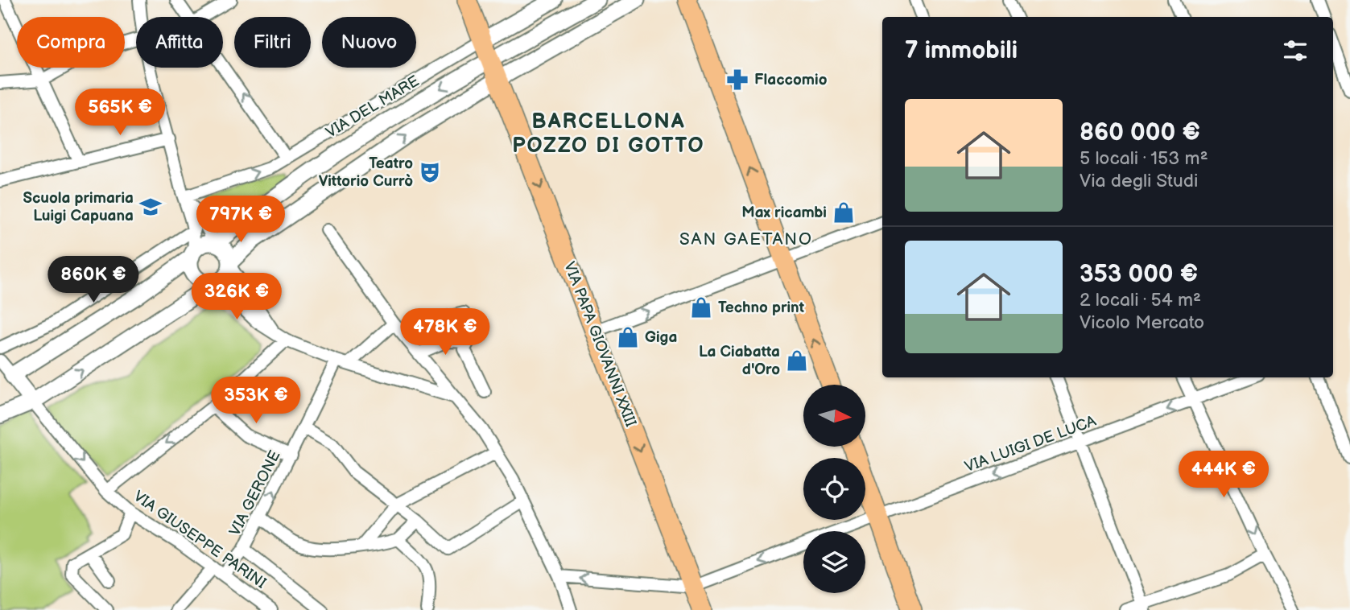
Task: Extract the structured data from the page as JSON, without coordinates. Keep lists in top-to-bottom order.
{
  "streets": {
    "main road": ["VIA PAPA GIOVANNI XXIII"],
    "street": [
      "VIA DEL MARE",
      "VIA LUIGI DE LUCA",
      "VIA GERONE",
      "VIA GIUSEPPE PARINI"
    ]
  },
  "crossings": [
    ["VIA DEL MARE", "VIA PAPA GIOVANNI XXIII"],
    ["VIA PAPA GIOVANNI XXIII", "VIA LUIGI DE LUCA"],
    ["VIA GERONE", "VIA GIUSEPPE PARINI"]
  ],
  "one_way": ["VIA PAPA GIOVANNI XXIII", "VIA LUIGI DE LUCA", "VIA GIUSEPPE PARINI"],
  "districts": ["BARCELLONA POZZO DI GOTTO", "SAN GAETANO"],
  "places": {
    "pharmacy": ["Flaccomio"],
    "theatre": ["Teatro Vittorio Currò"],
    "school or university": ["Scuola primaria Luigi Capuana"],
    "shop": [
      "Max ricambi",
      "Techno print",
      "Giga",
      "La Ciabatta d'Oro"
    ]
  },
  "north": "right",
  "page": {
    "chip": [
      "Compra",
      "Affitta",
      "Filtri",
      "Nuovo"
    ],
    "heading": "7 immobili",
    "list": [
      {
        "name": "860 000 €",
        "note": "5 locali · 153 m² · Via degli Studi"
      },
      {
        "name": "353 000 €",
        "note": "2 locali · 54 m² · Vicolo Mercato"
      }
    ],
    "price": [
      "565K €",
      "797K €",
      "860K €",
      "326K €",
      "478K €",
      "353K €",
      "444K €"
    ]
  }
}
